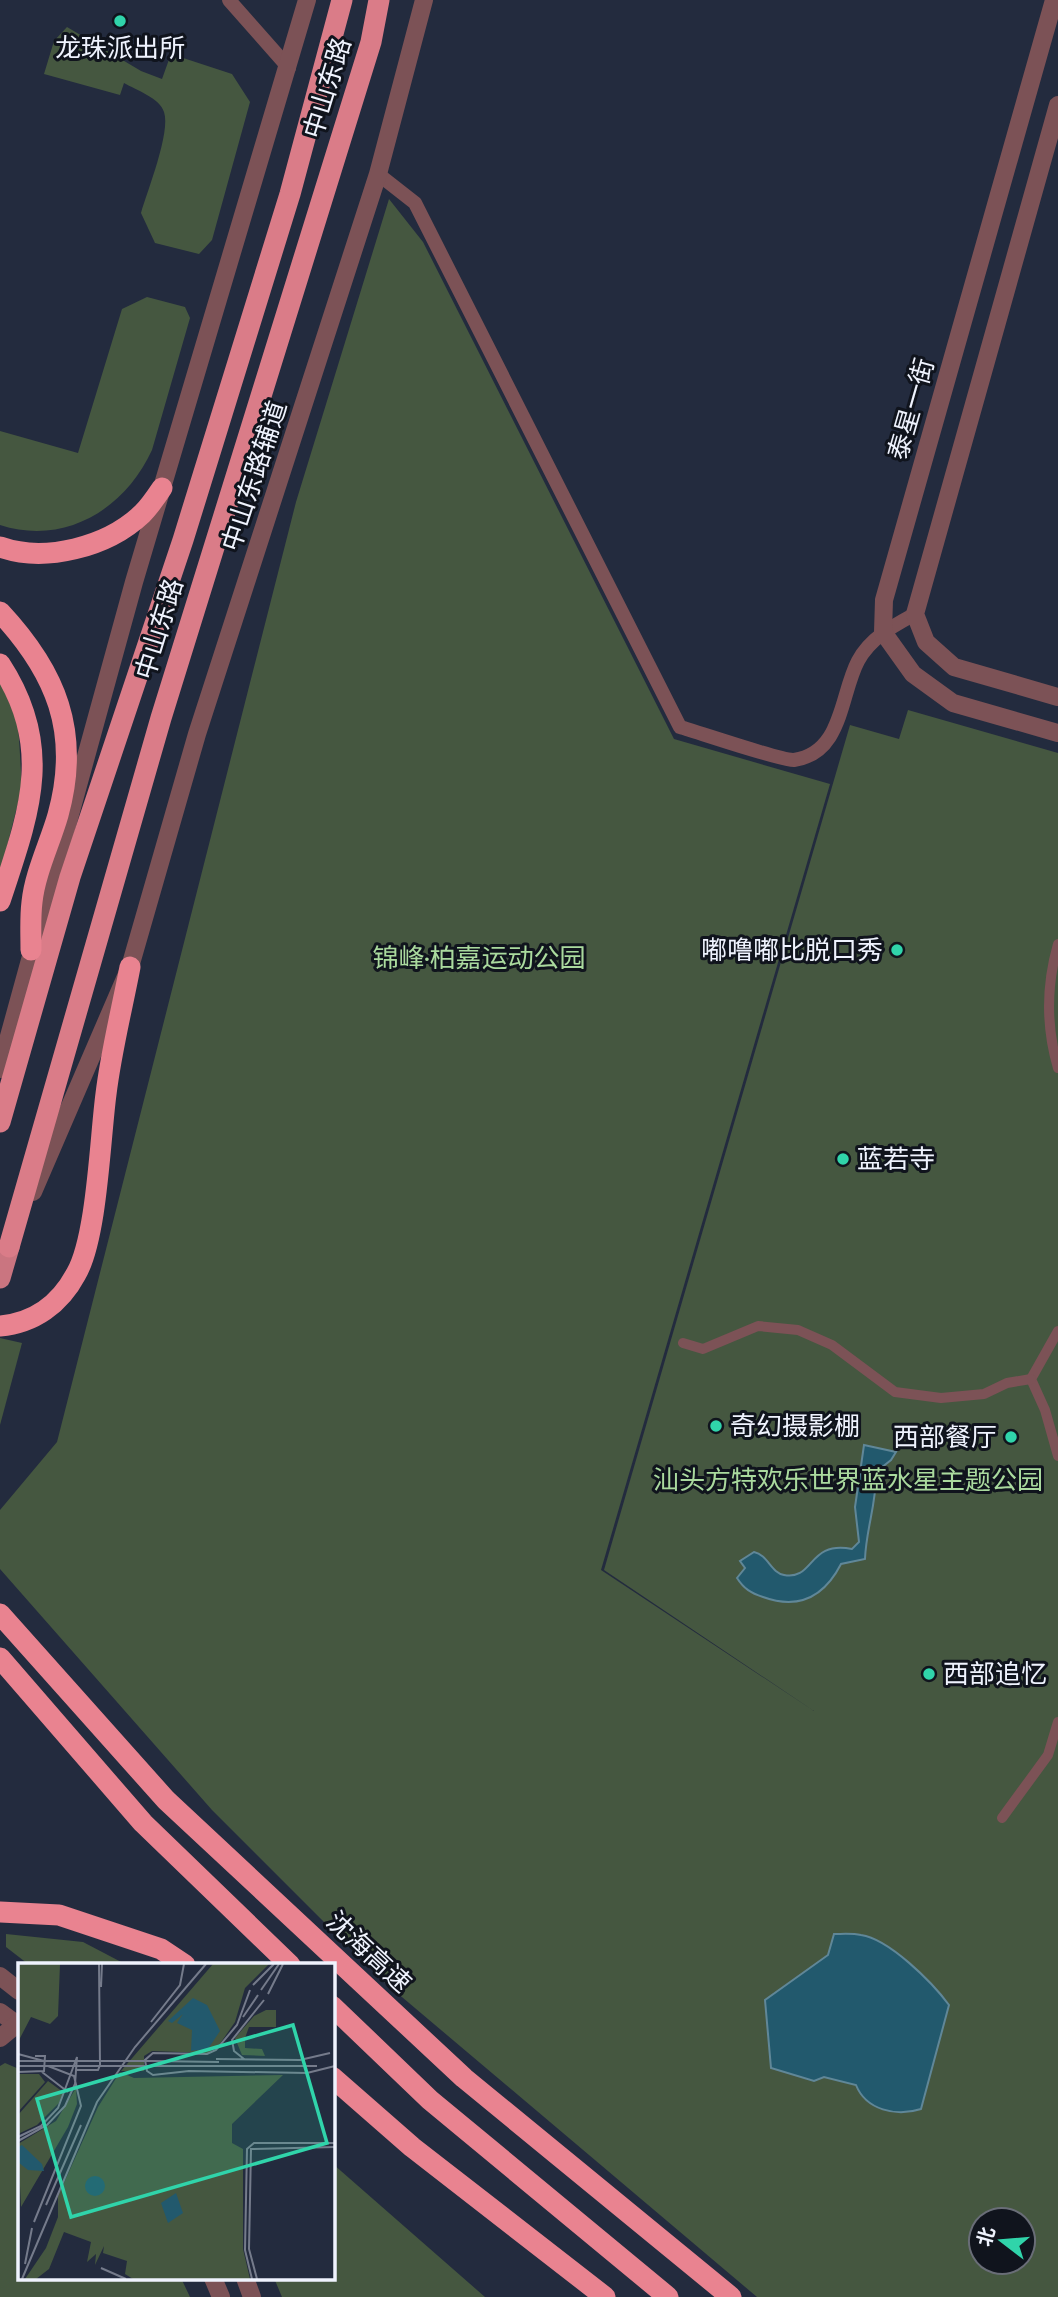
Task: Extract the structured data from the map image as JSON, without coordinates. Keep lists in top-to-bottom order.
{
  "streets": {
    "highway": ["中山东路", "沈海高速"],
    "street": ["泰星一街", "中山东路辅道"]
  },
  "crossings": [
    ["中山东路", "中山东路辅道"]
  ],
  "parks": ["锦峰·柏嘉运动公园", "汕头方特欢乐世界蓝水星主题公园"],
  "places": [
    "龙珠派出所",
    "嘟噜嘟比脱口秀",
    "蓝若寺",
    "奇幻摄影棚",
    "西部餐厅",
    "西部追忆"
  ],
  "north": "left"
}
